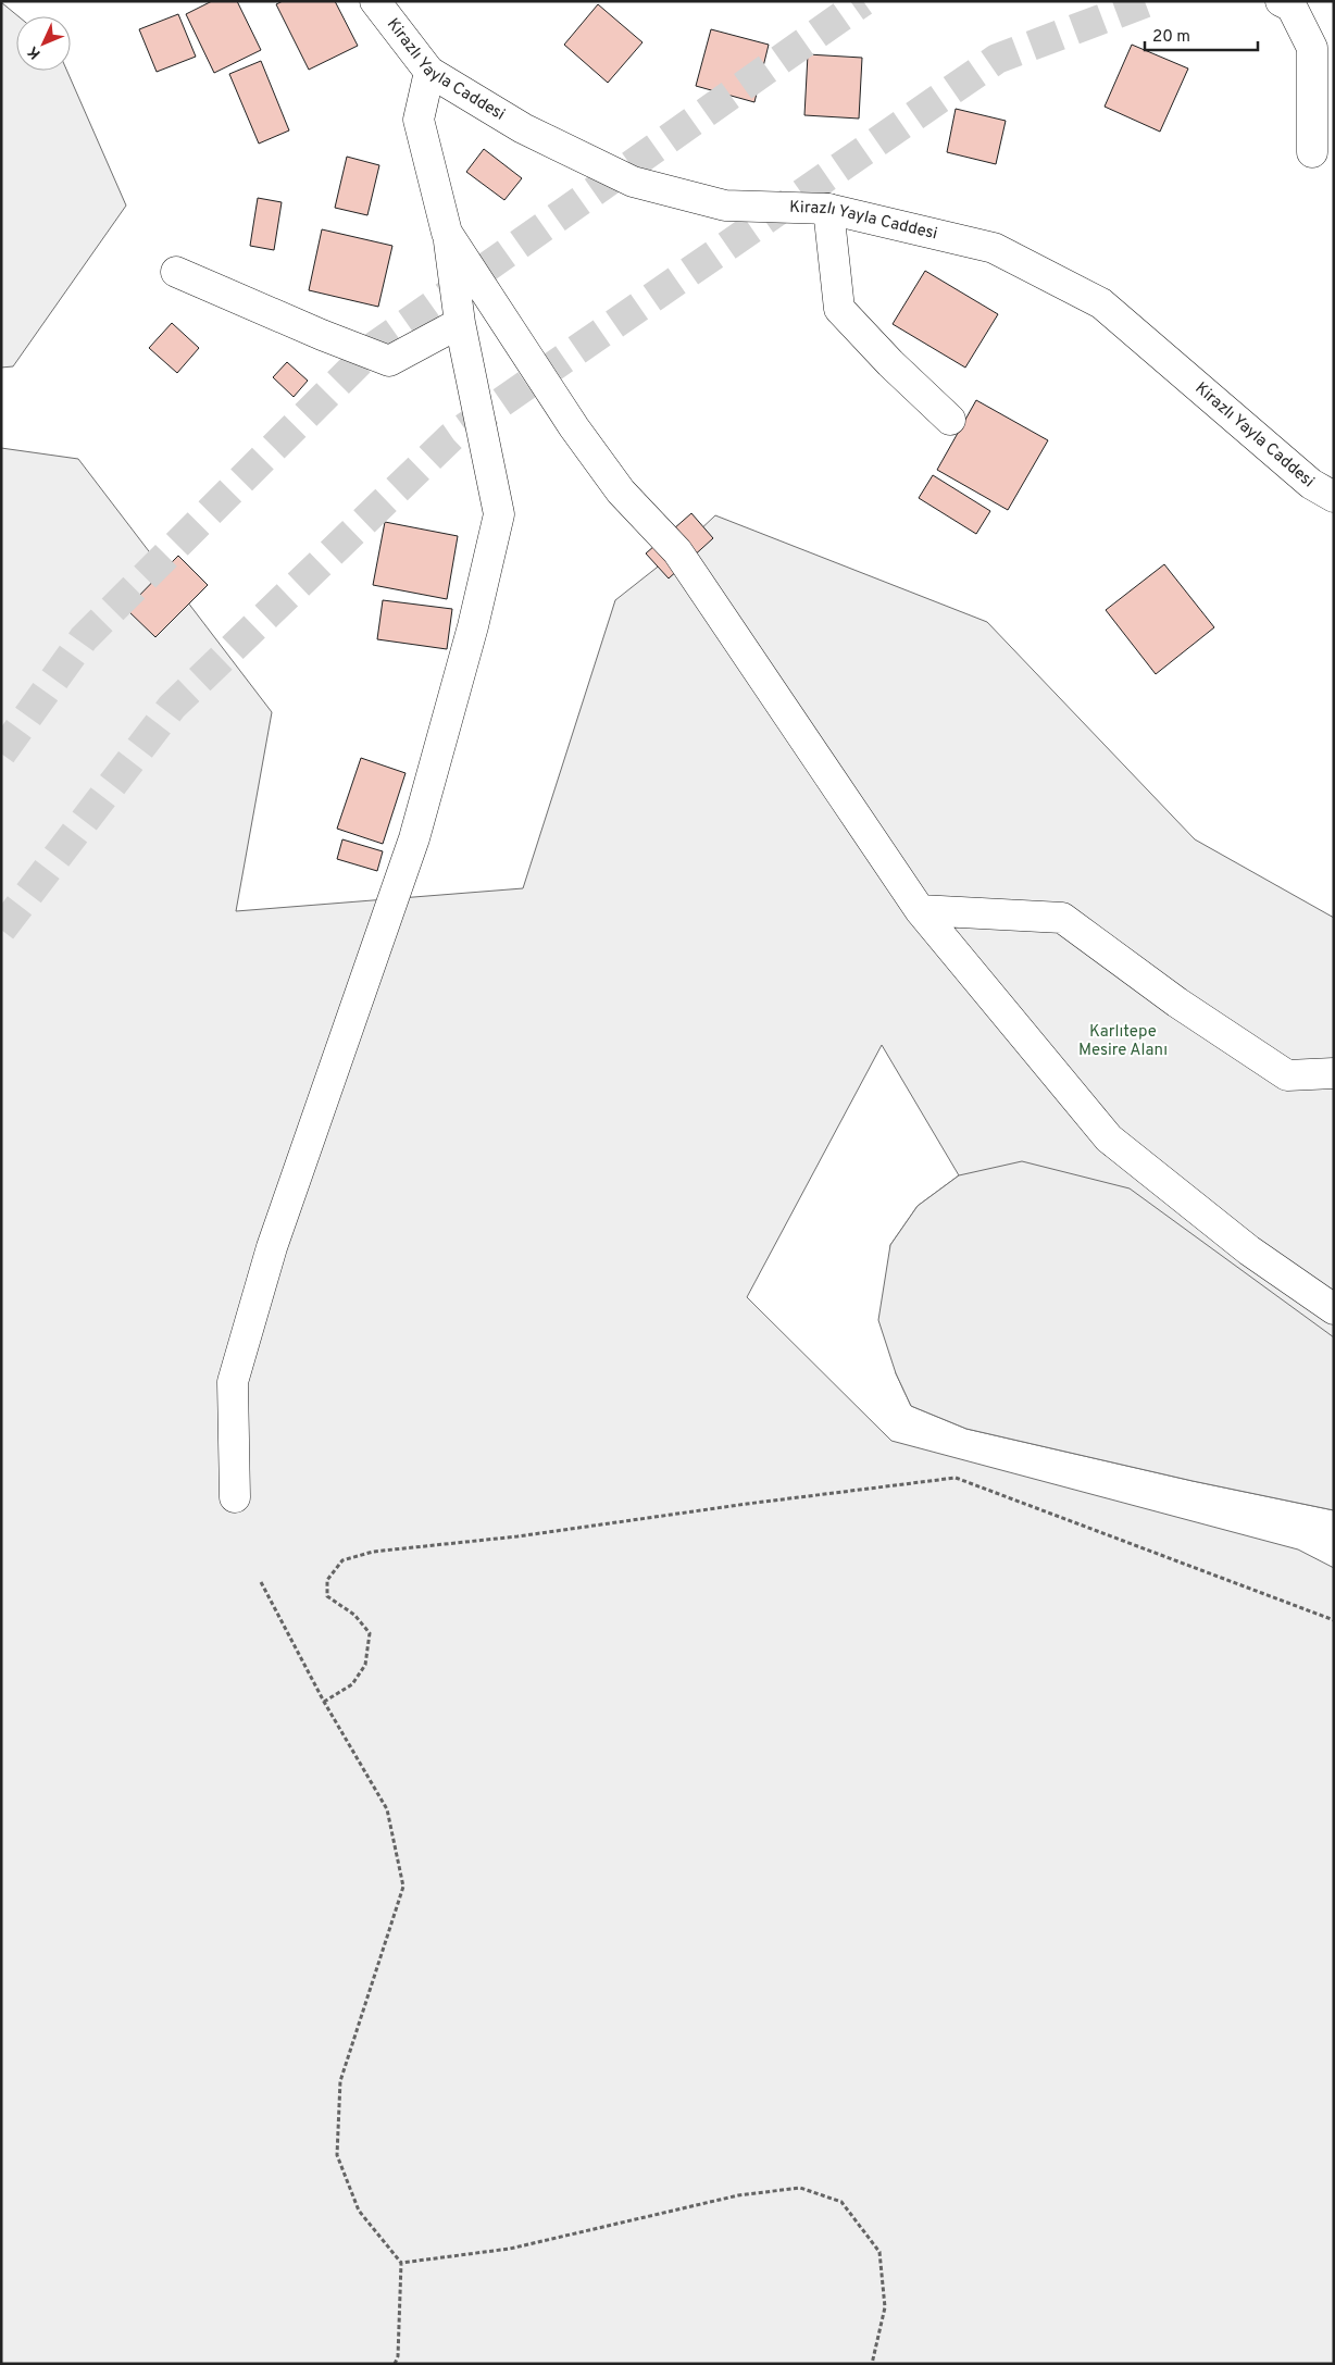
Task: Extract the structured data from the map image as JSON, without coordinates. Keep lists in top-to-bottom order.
{
  "streets": {
    "street": ["Kirazlı Yayla Caddesi"]
  },
  "parks": ["Karlıtepe Mesire Alanı"],
  "scale_bar": "20 m",
  "north": "bottom left"
}
